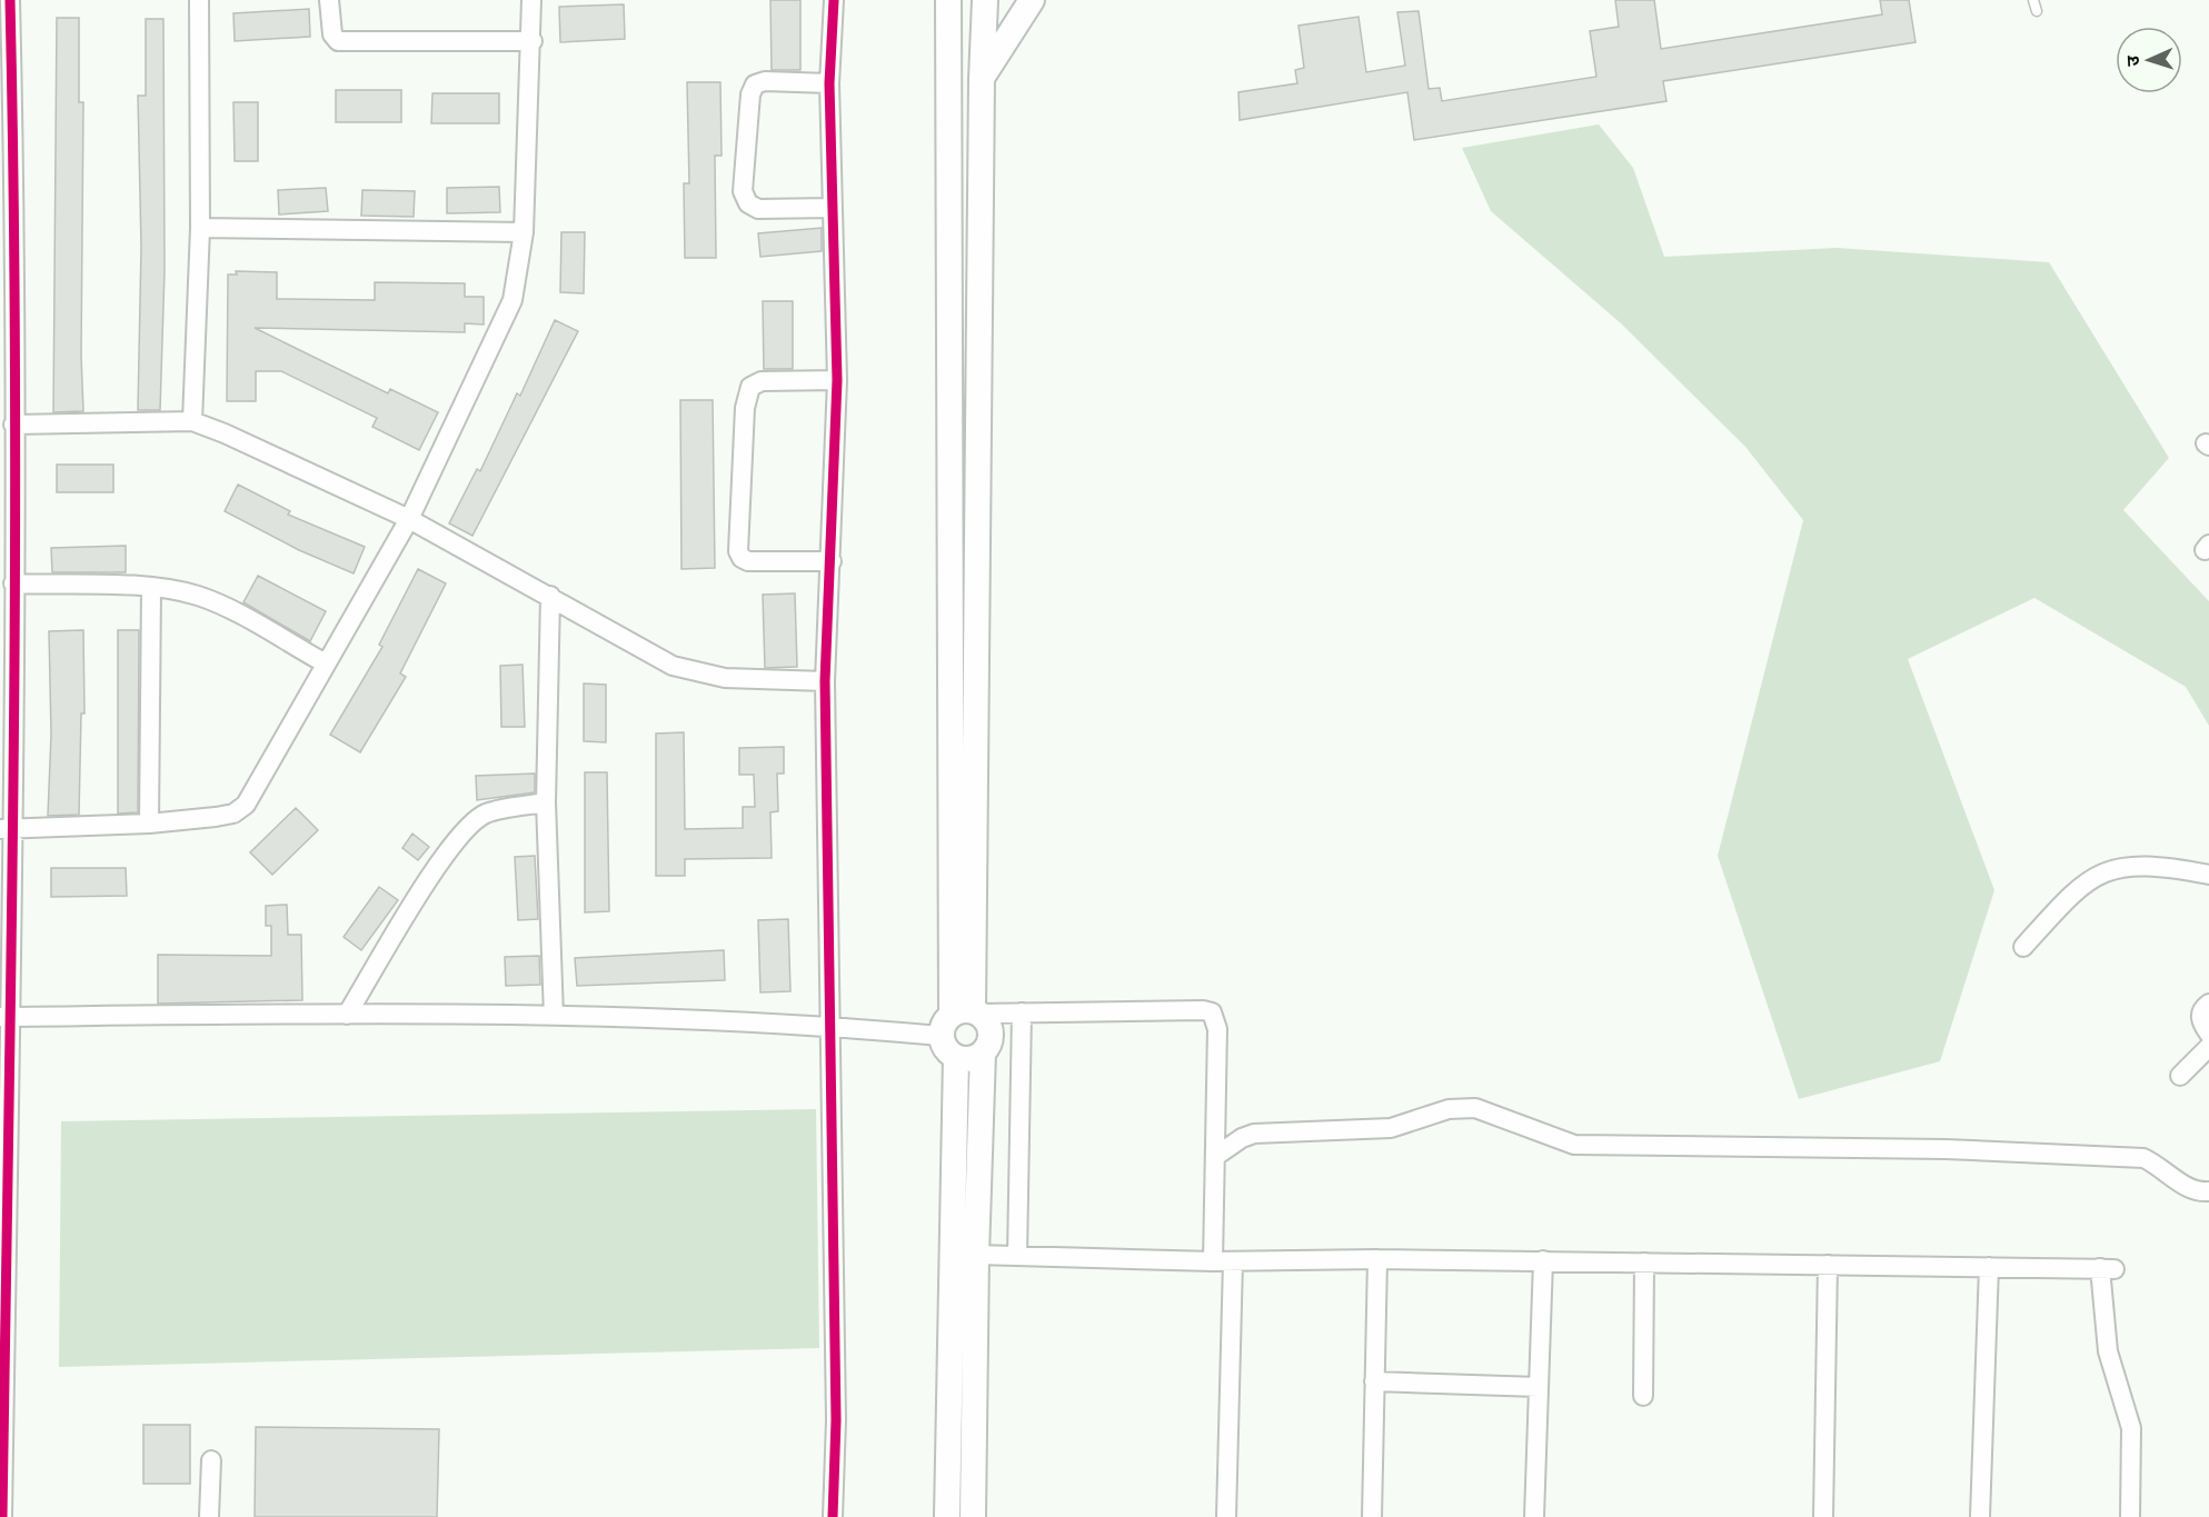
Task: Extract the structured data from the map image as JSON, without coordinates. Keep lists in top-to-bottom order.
{
  "north": "left"
}
